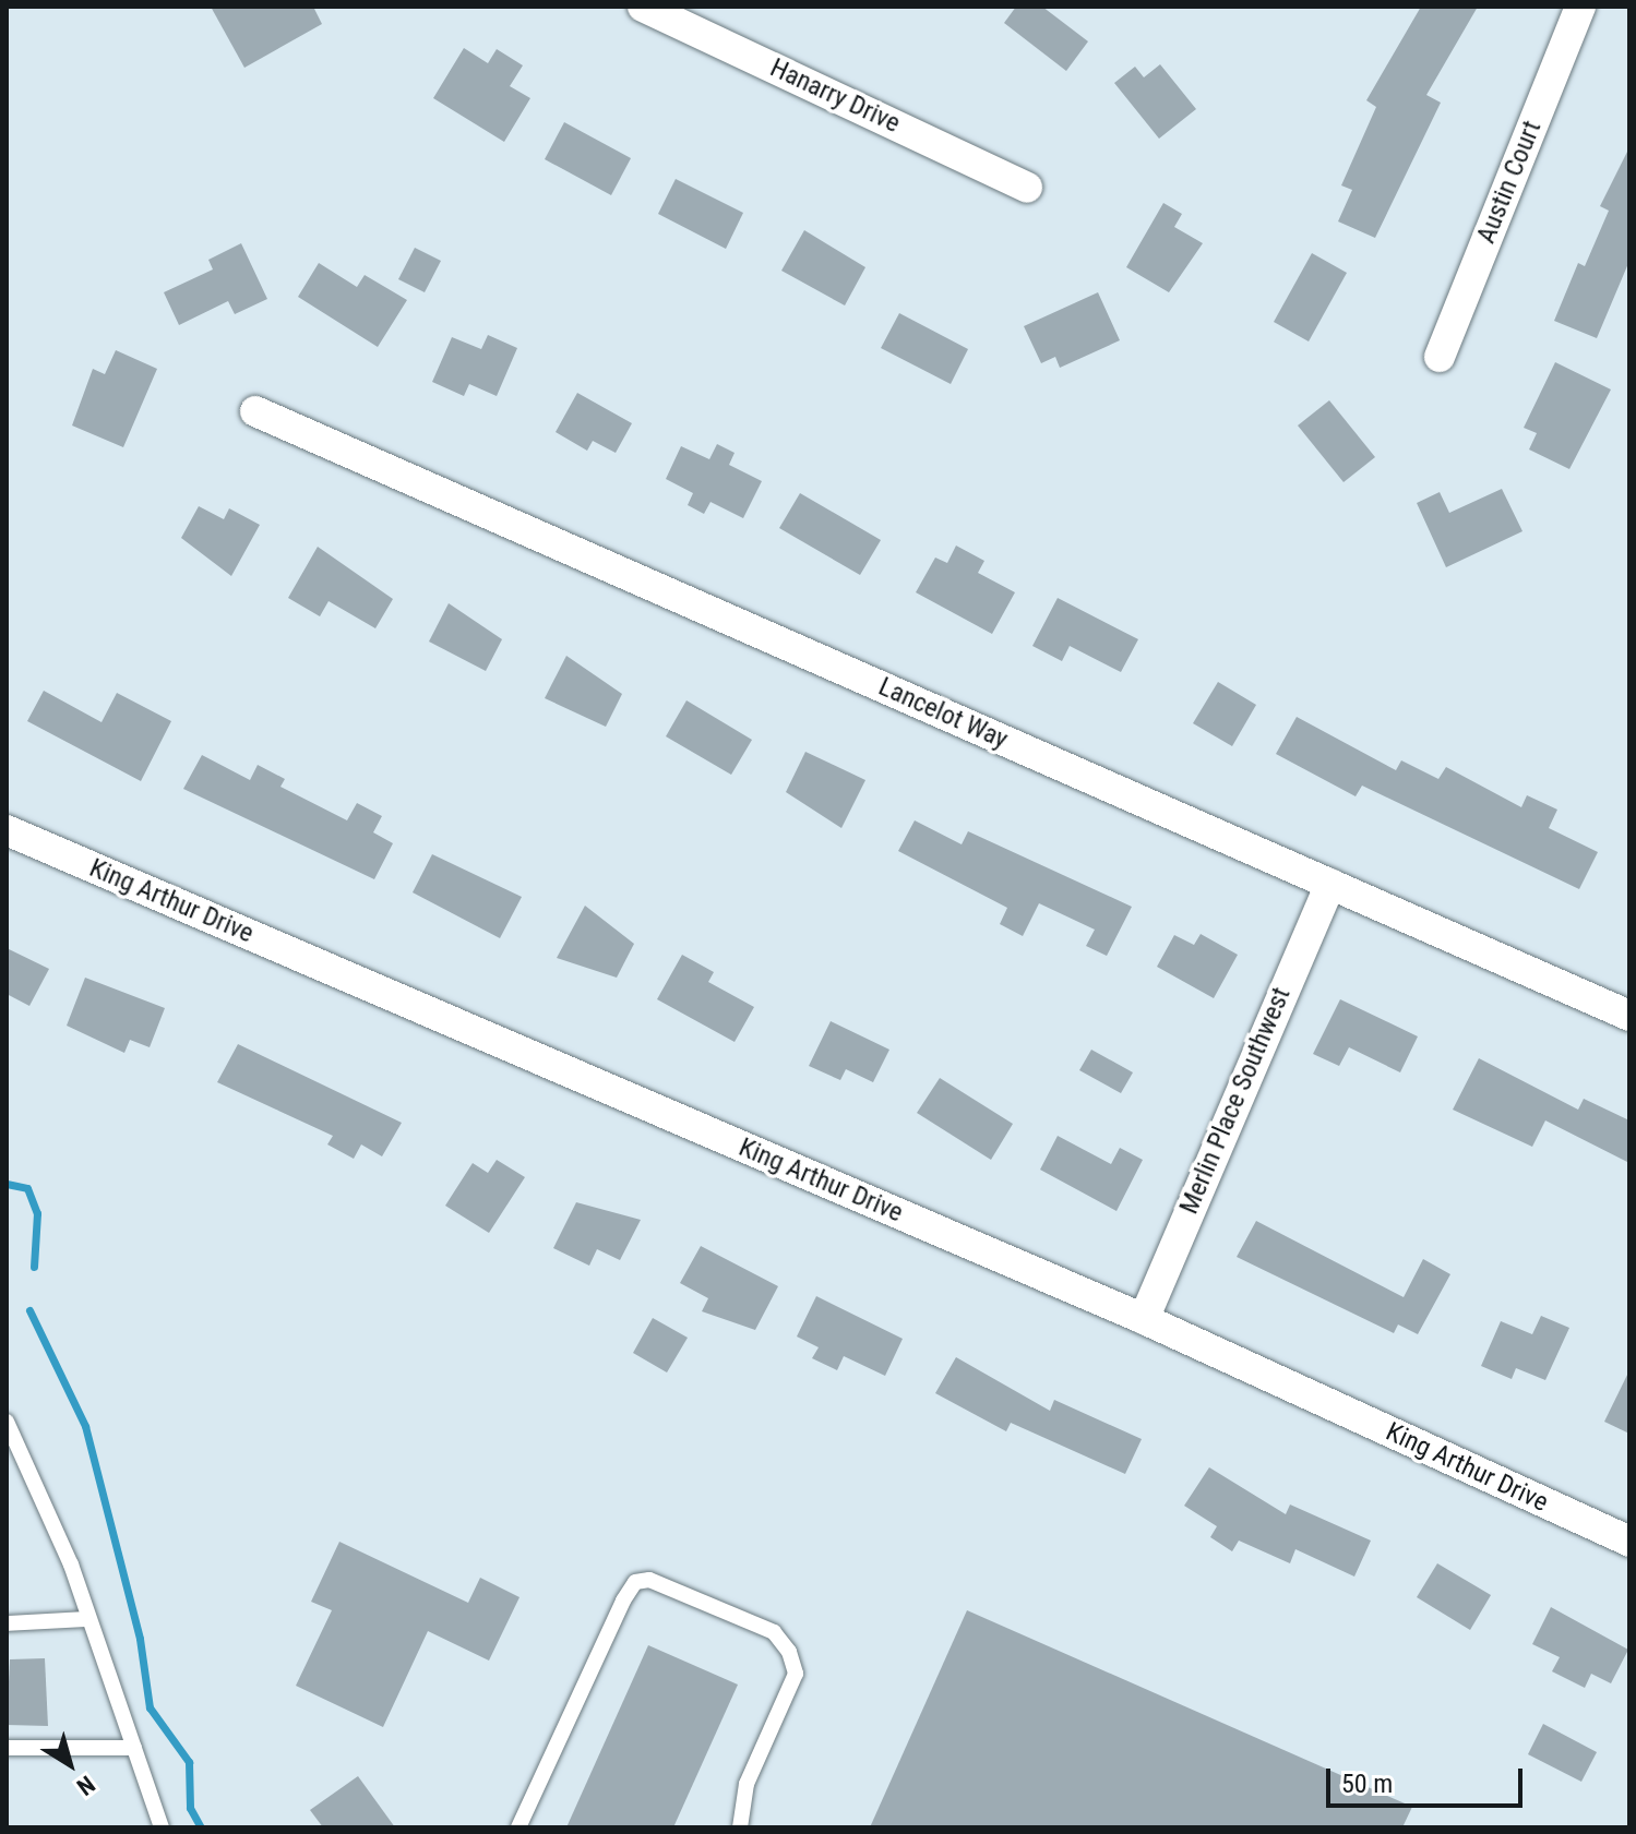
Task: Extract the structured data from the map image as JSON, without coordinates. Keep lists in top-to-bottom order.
{
  "streets": {
    "street": [
      "Hanarry Drive",
      "Austin Court",
      "Lancelot Way",
      "King Arthur Drive",
      "Merlin Place Southwest"
    ]
  },
  "crossings": [
    ["Lancelot Way", "Merlin Place Southwest"],
    ["King Arthur Drive", "Merlin Place Southwest"]
  ],
  "scale_bar": "50 m",
  "north": "bottom right"
}
